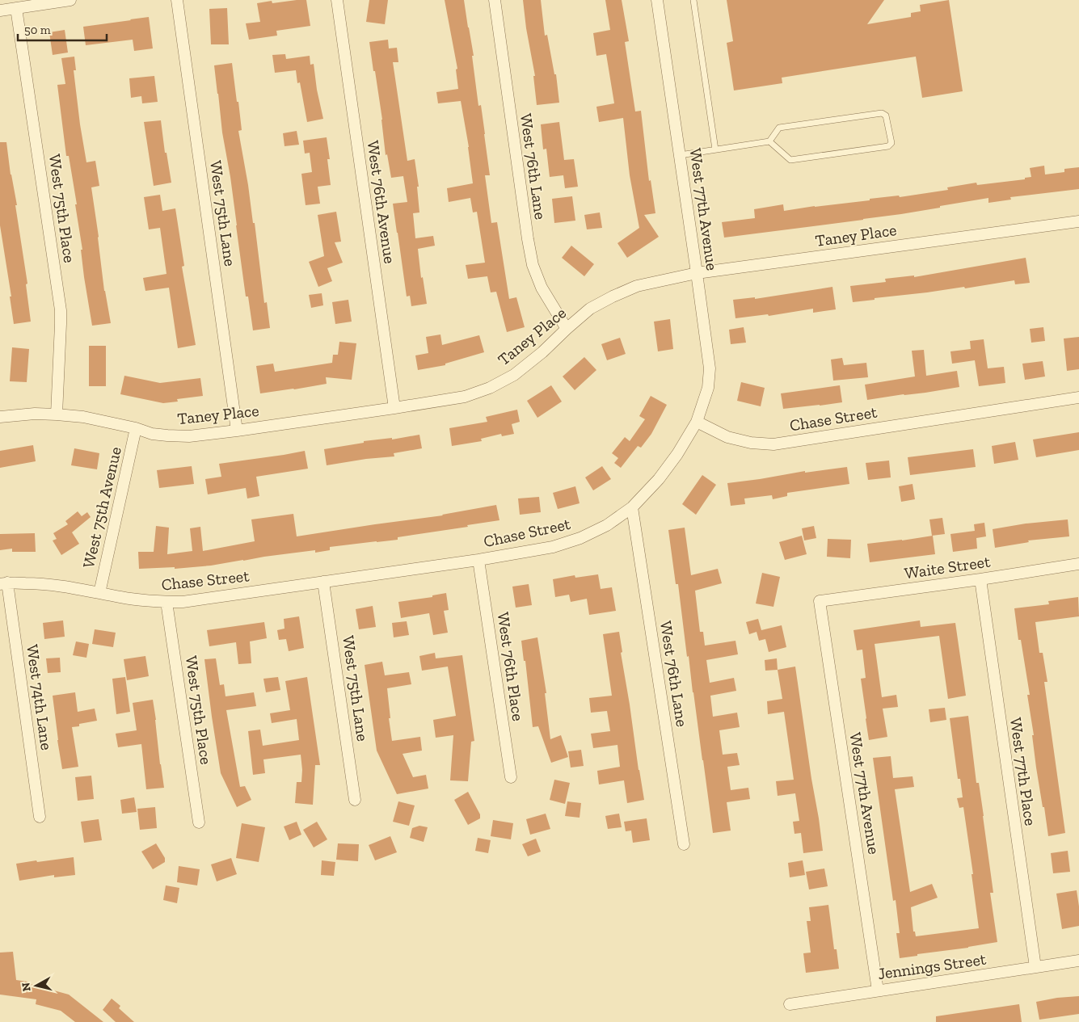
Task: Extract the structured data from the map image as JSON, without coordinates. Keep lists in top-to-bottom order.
{
  "streets": {
    "street": [
      "West 76th Lane",
      "West 76th Avenue",
      "West 75th Place",
      "West 77th Avenue",
      "West 75th Lane",
      "Taney Place",
      "Chase Street",
      "West 75th Avenue",
      "Waite Street",
      "West 76th Place",
      "West 74th Lane",
      "West 77th Place",
      "Jennings Street"
    ]
  },
  "crossings": [
    ["West 76th Lane", "Taney Place"],
    ["West 76th Lane", "Chase Street"],
    ["West 76th Avenue", "Taney Place"],
    ["West 75th Place", "Taney Place"],
    ["West 75th Place", "Chase Street"],
    ["West 77th Avenue", "Taney Place"],
    ["West 77th Avenue", "Chase Street"],
    ["West 77th Avenue", "Waite Street"],
    ["West 77th Avenue", "Jennings Street"],
    ["West 75th Lane", "Taney Place"],
    ["West 75th Lane", "Chase Street"],
    ["Taney Place", "West 75th Avenue"],
    ["Chase Street", "West 75th Avenue"],
    ["Chase Street", "West 76th Place"],
    ["Chase Street", "West 74th Lane"],
    ["Waite Street", "West 77th Place"],
    ["West 77th Place", "Jennings Street"]
  ],
  "scale_bar": "50 m",
  "north": "left"
}
